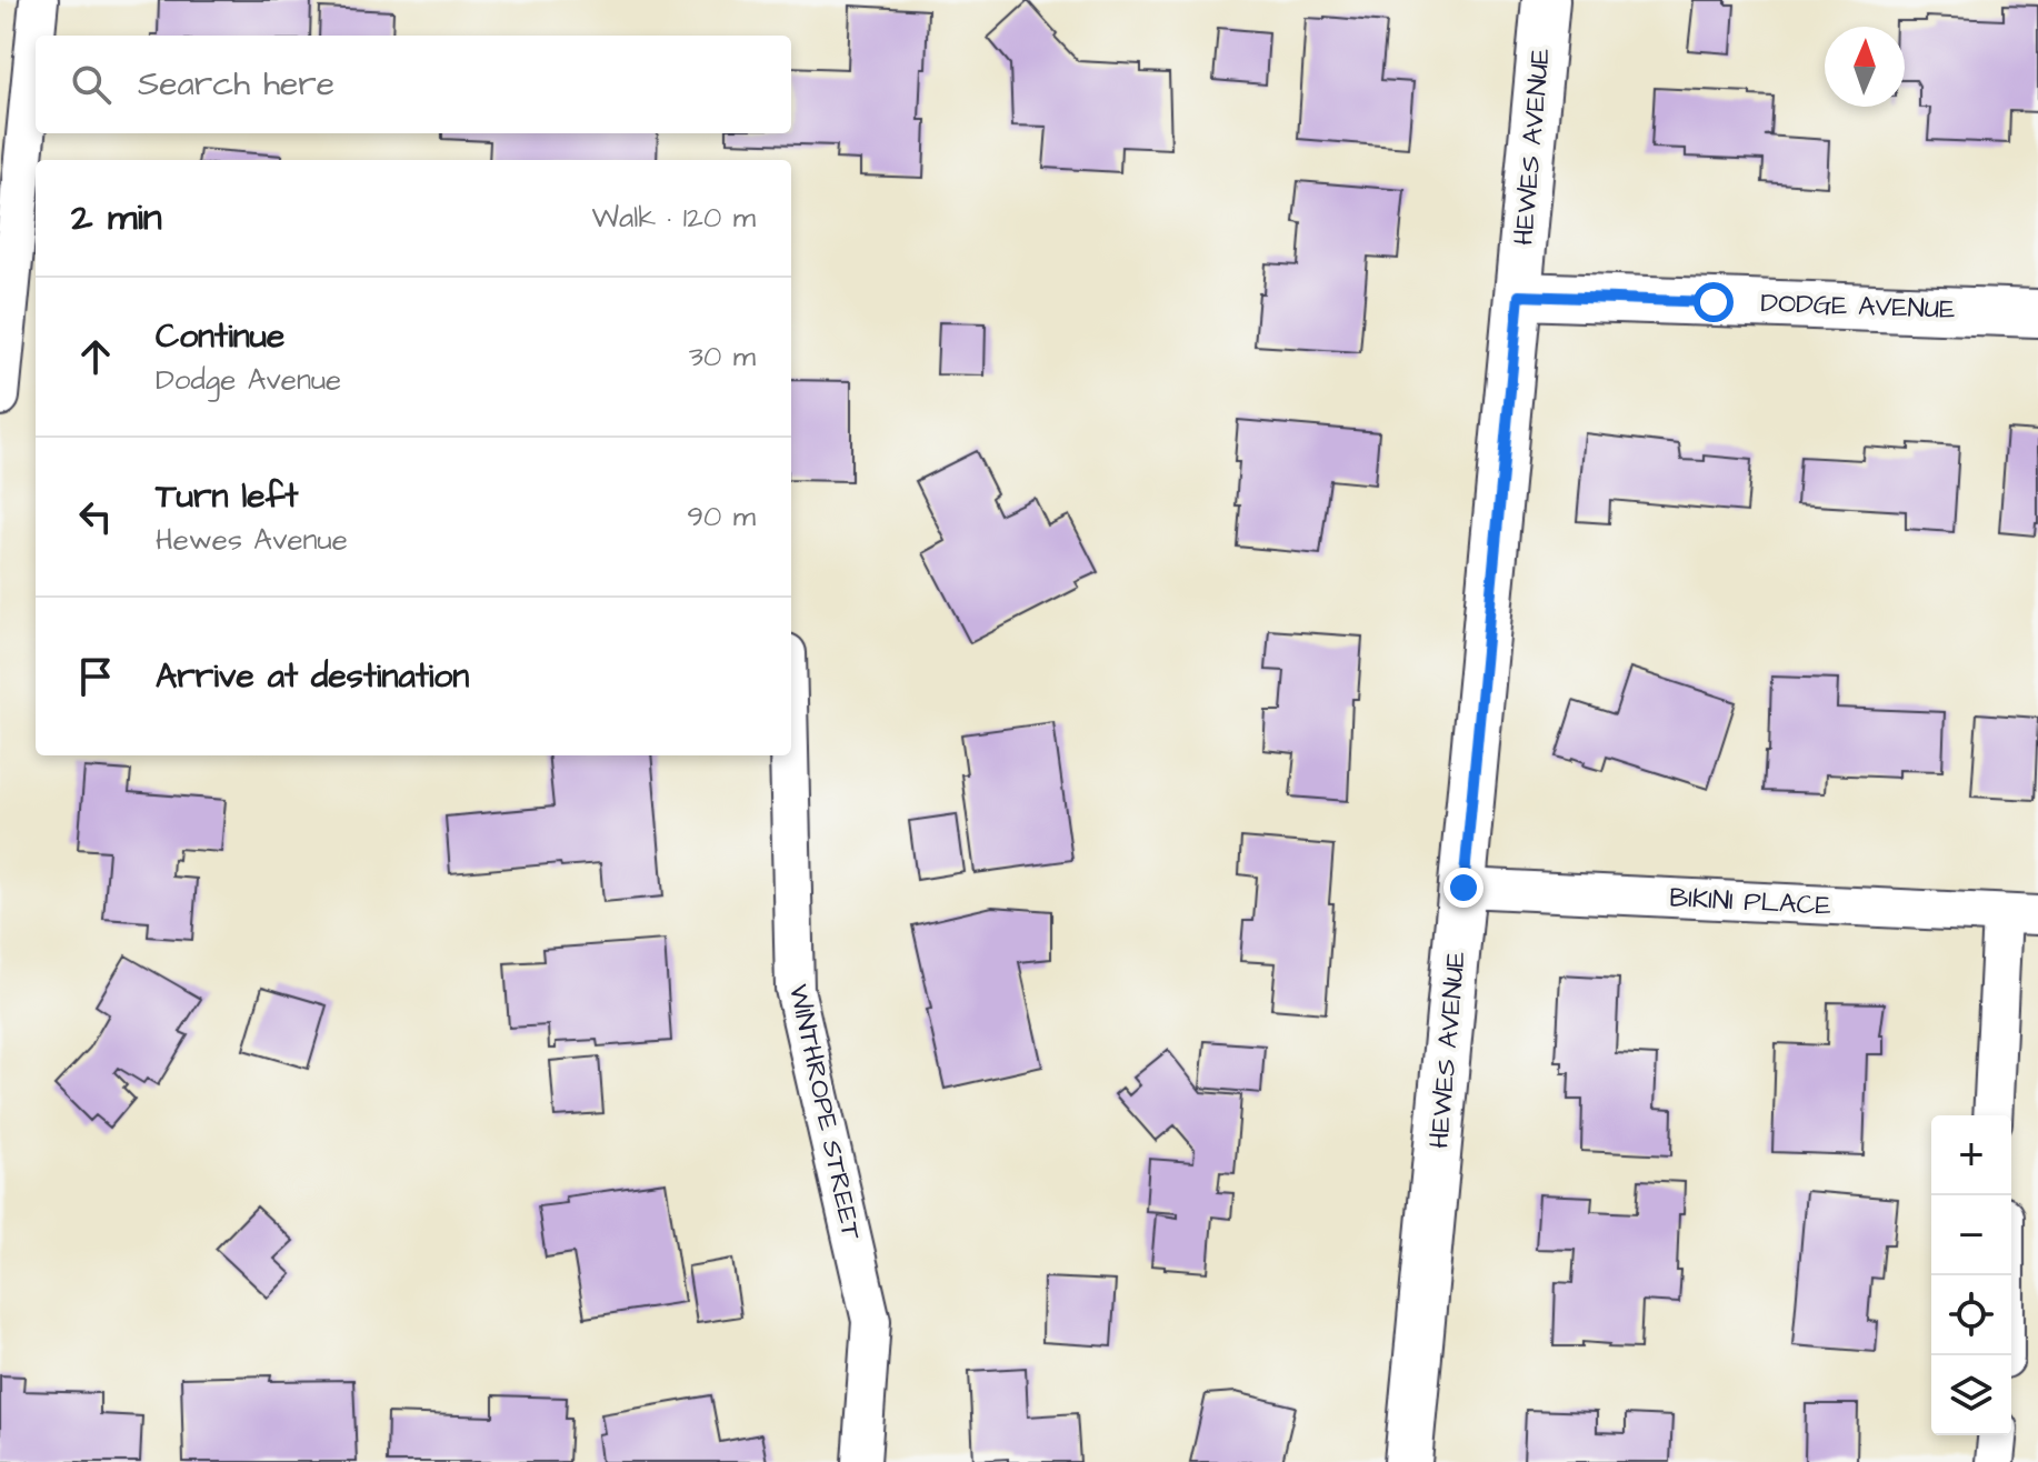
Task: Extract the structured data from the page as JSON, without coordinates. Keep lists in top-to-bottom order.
{
  "streets": {
    "street": [
      "HEWES AVENUE",
      "DODGE AVENUE",
      "BIKINI PLACE",
      "WINTHROPE STREET"
    ]
  },
  "crossings": [
    ["HEWES AVENUE", "DODGE AVENUE"],
    ["HEWES AVENUE", "BIKINI PLACE"]
  ],
  "north": "top",
  "page": {
    "search": "Search here",
    "heading": ["2 min", "Walk · 120 m"],
    "list": [
      ["Continue", "Dodge Avenue", "30 m"],
      ["Turn left", "Hewes Avenue", "90 m"],
      "Arrive at destination"
    ],
    "map_buttons": ["+", "−"]
  }
}
